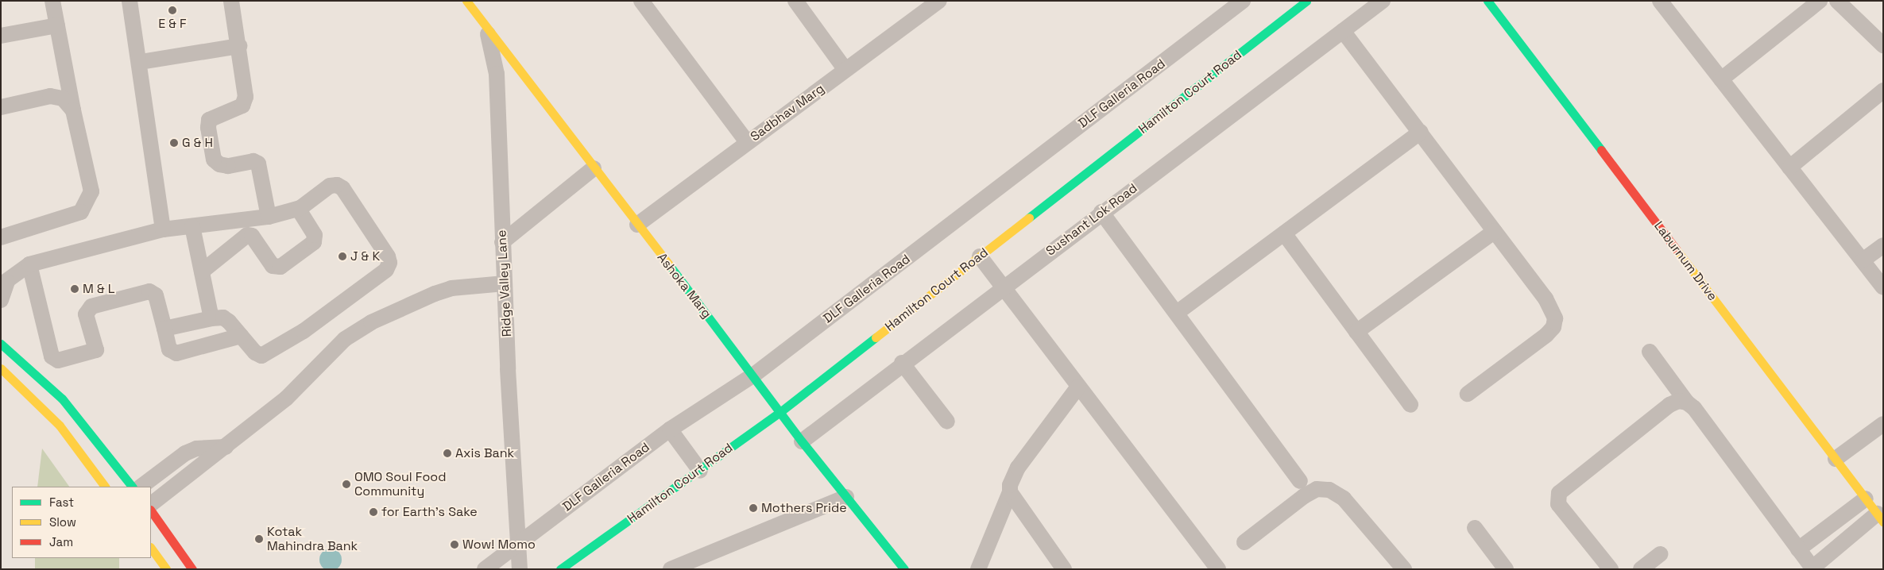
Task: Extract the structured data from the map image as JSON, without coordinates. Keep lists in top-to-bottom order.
{
  "streets": {
    "street": [
      "Hamilton Court Road",
      "DLF Galleria Road",
      "Sadbhav Marg",
      "Sushant Lok Road",
      "Laburnum Drive",
      "Ridge Valley Lane",
      "Ashoka Marg"
    ]
  },
  "crossings": [
    ["Hamilton Court Road", "Ashoka Marg"],
    ["DLF Galleria Road", "Ridge Valley Lane"],
    ["DLF Galleria Road", "Ashoka Marg"],
    ["Sadbhav Marg", "Ashoka Marg"],
    ["Sushant Lok Road", "Ashoka Marg"],
    ["Ridge Valley Lane", "Ashoka Marg"]
  ],
  "places": [
    "E & F",
    "G & H",
    "J & K",
    "M & L",
    "Axis Bank",
    "OMO Soul Food Community",
    "Mothers Pride",
    "for Earth's Sake",
    "Kotak Mahindra Bank",
    "Wow! Momo"
  ],
  "legend": ["Fast", "Slow", "Jam"]
}
